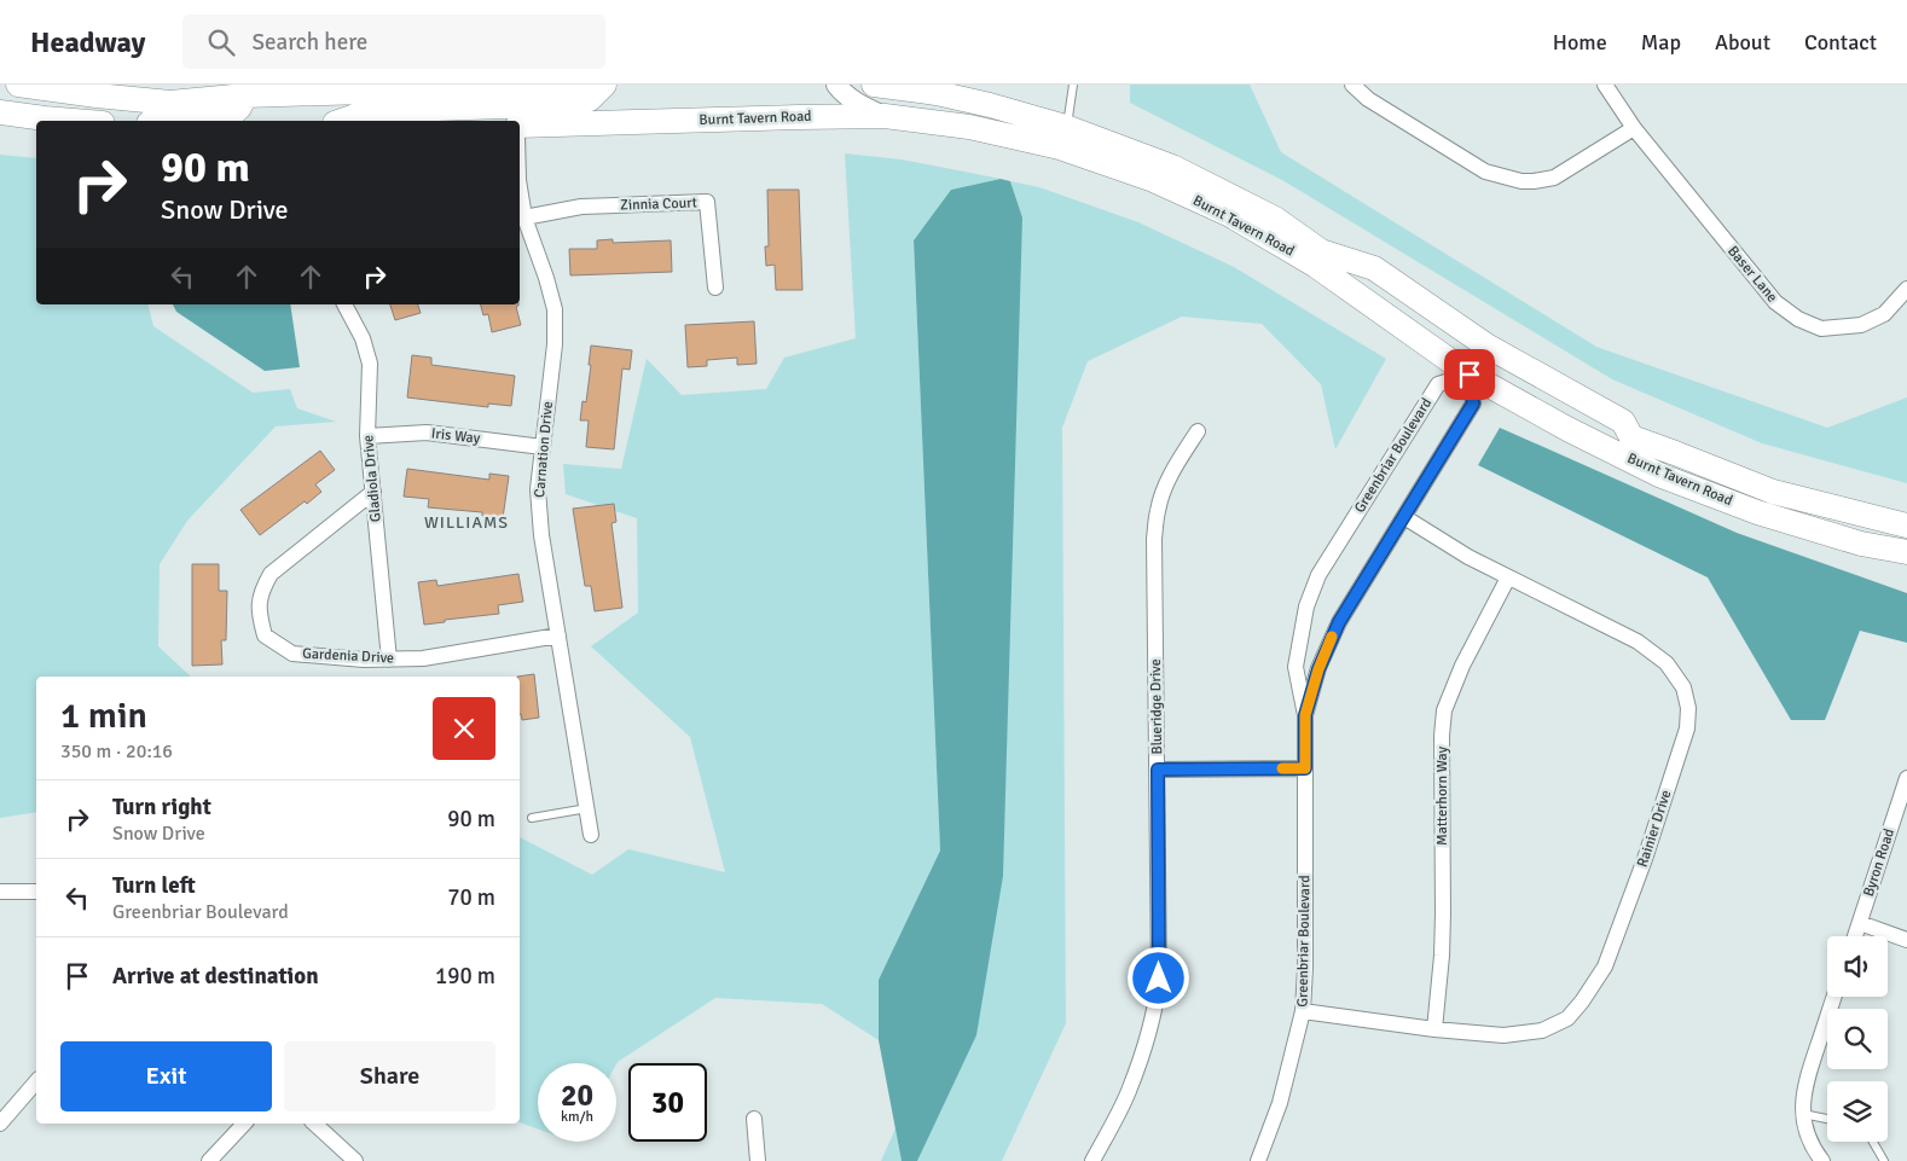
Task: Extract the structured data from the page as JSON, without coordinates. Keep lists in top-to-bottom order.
{
  "streets": {
    "main road": ["Burnt Tavern Road"],
    "street": [
      "Zinnia Court",
      "Baser Lane",
      "Iris Way",
      "Carnation Drive",
      "Greenbriar Boulevard",
      "Gladiola Drive",
      "Gardenia Drive",
      "Blueridge Drive",
      "Matterhorn Way",
      "Rainier Drive",
      "Byron Road"
    ]
  },
  "crossings": [
    ["Burnt Tavern Road", "Greenbriar Boulevard"],
    ["Zinnia Court", "Carnation Drive"],
    ["Iris Way", "Carnation Drive"],
    ["Iris Way", "Gladiola Drive"],
    ["Carnation Drive", "Gardenia Drive"],
    ["Greenbriar Boulevard", "Rainier Drive"],
    ["Gladiola Drive", "Gardenia Drive"],
    ["Matterhorn Way", "Rainier Drive"]
  ],
  "districts": ["WILLIAMS"],
  "page": {
    "header": "Headway",
    "search": "Search here",
    "nav": [
      "Home",
      "Map",
      "About",
      "Contact"
    ],
    "turn": ["90 m", "Snow Drive"],
    "heading": ["1 min", "350 m · 20:16"],
    "list": [
      {
        "name": "Turn right",
        "note": "Snow Drive",
        "value": "90 m"
      },
      {
        "name": "Turn left",
        "note": "Greenbriar Boulevard",
        "value": "70 m"
      },
      {
        "name": "Arrive at destination",
        "value": "190 m"
      }
    ],
    "buttons": ["Exit", "Share"],
    "speed": "20 km/h",
    "limit": "30"
  }
}
